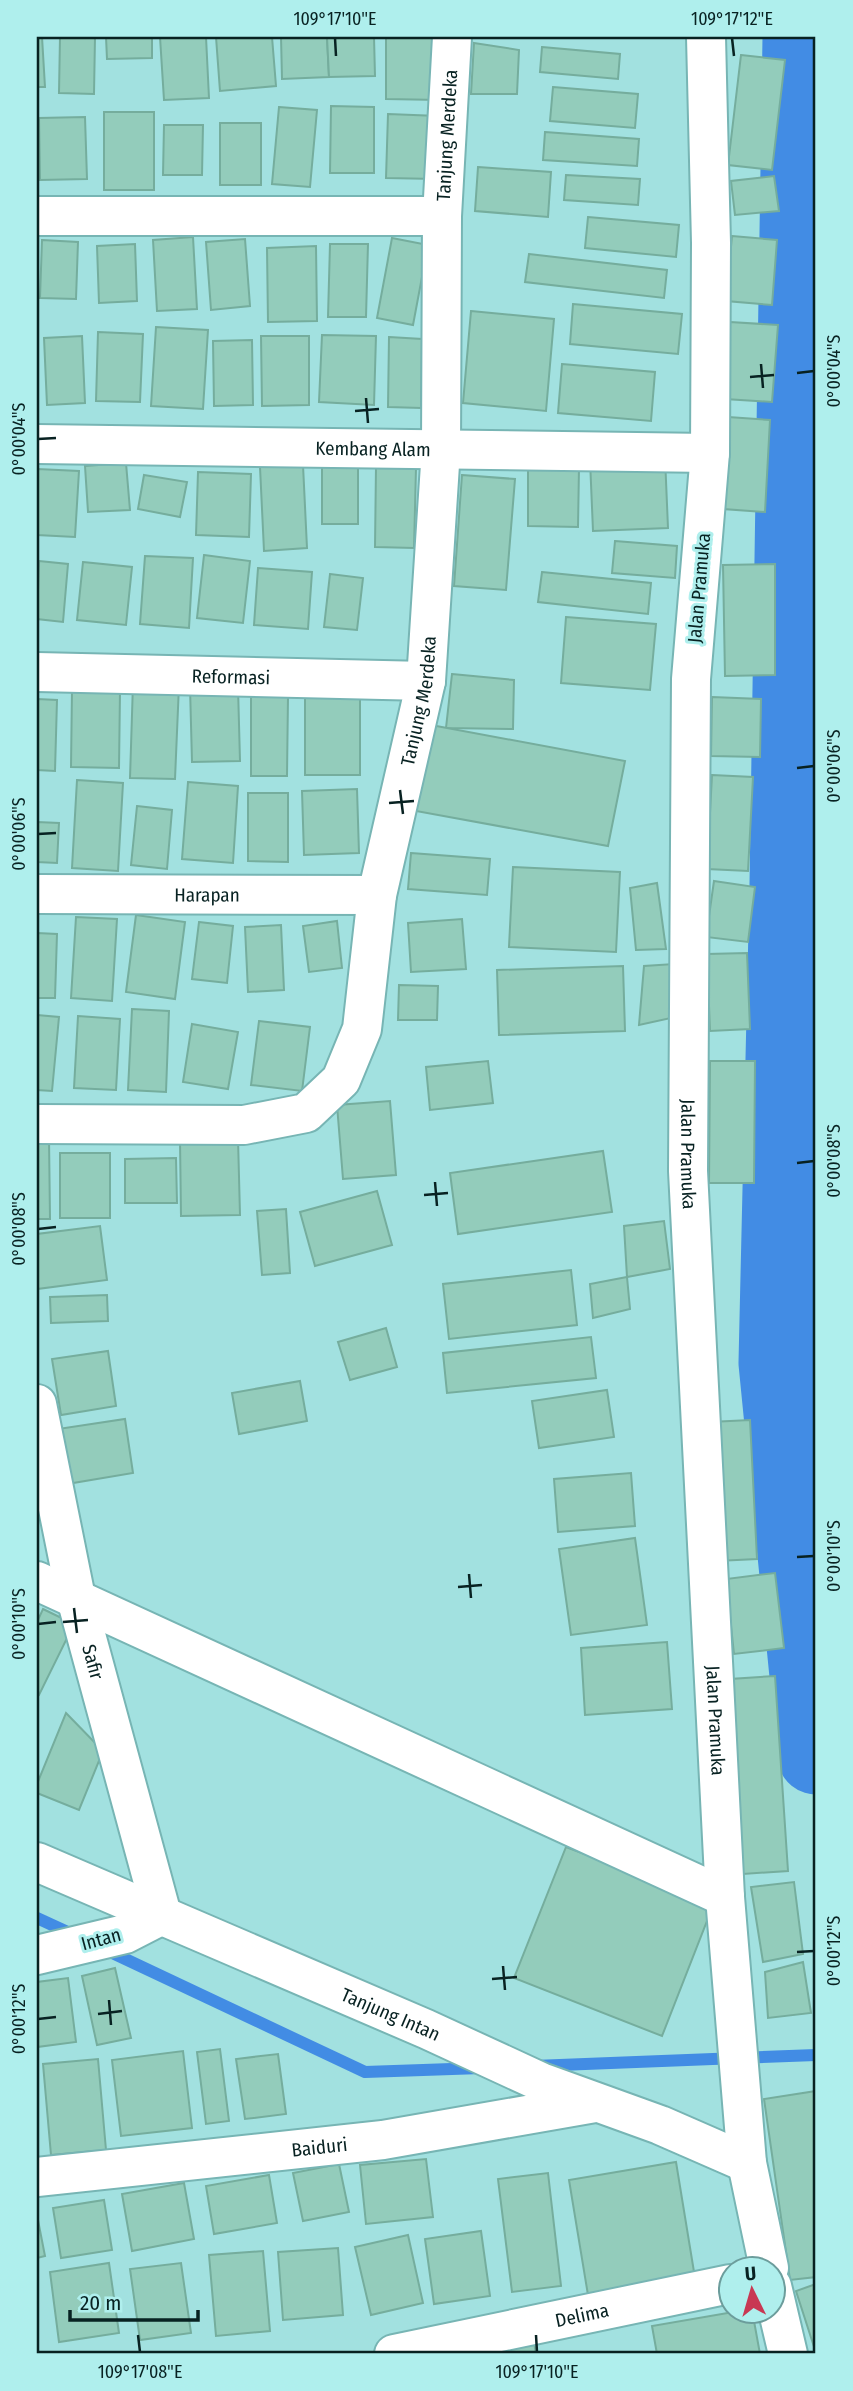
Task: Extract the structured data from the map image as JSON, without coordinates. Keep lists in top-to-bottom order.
{
  "streets": {
    "street": [
      "Tanjung Merdeka",
      "Kembang Alam",
      "Jalan Pramuka",
      "Reformasi",
      "Harapan",
      "Safir",
      "Intan",
      "Tanjung Intan",
      "Baiduri",
      "Delima"
    ]
  },
  "crossings": [
    ["Tanjung Merdeka", "Kembang Alam"],
    ["Tanjung Merdeka", "Reformasi"],
    ["Tanjung Merdeka", "Harapan"],
    ["Kembang Alam", "Jalan Pramuka"],
    ["Jalan Pramuka", "Tanjung Intan"],
    ["Safir", "Intan"],
    ["Safir", "Tanjung Intan"],
    ["Intan", "Tanjung Intan"],
    ["Tanjung Intan", "Baiduri"]
  ],
  "scale_bar": "20 m",
  "north": "top",
  "coordinates": [
    "109°17'10\"E",
    "109°17'12\"E",
    "0°00'04\"S",
    "0°00'06\"S",
    "0°00'08\"S",
    "0°00'10\"S",
    "0°00'12\"S",
    "109°17'08\"E"
  ]
}
